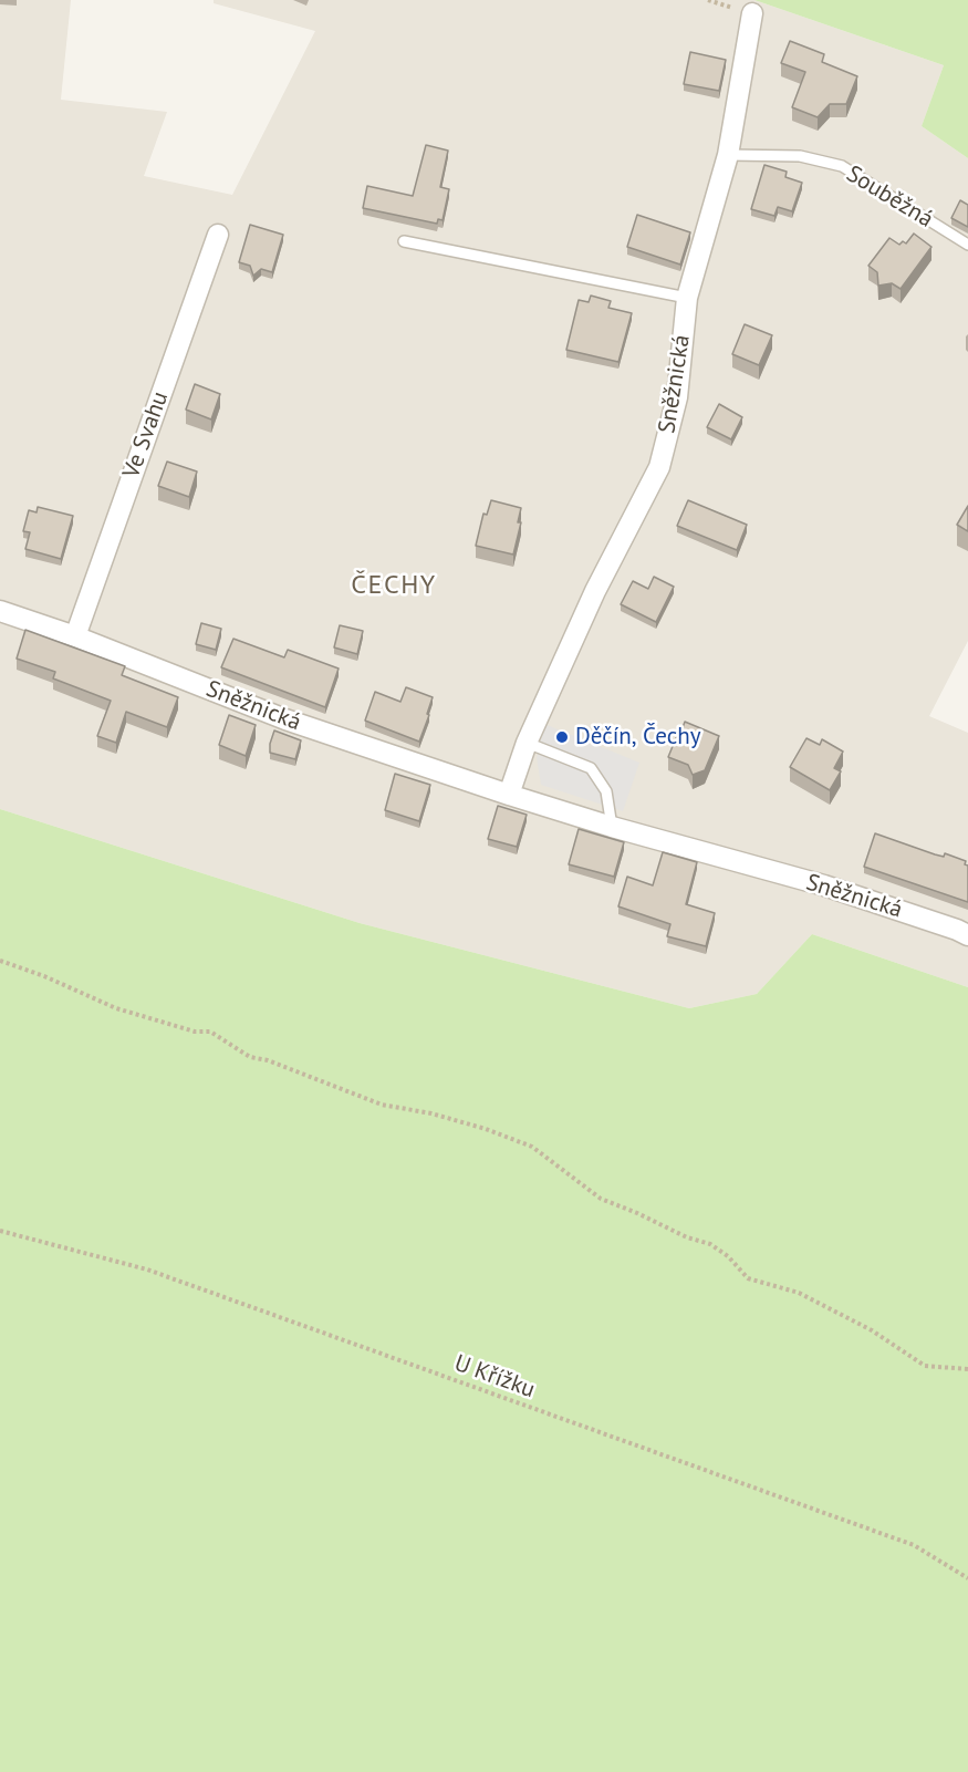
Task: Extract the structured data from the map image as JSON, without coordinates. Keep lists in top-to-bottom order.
{
  "streets": {
    "street": ["Sněžnická", "Ve Svahu"],
    "lane": ["Souběžná"],
    "path": ["U Křížku"]
  },
  "crossings": [
    ["Souběžná", "Sněžnická"],
    ["Sněžnická", "Ve Svahu"]
  ],
  "districts": ["ČECHY"],
  "places": ["Děčín, Čechy"]
}
